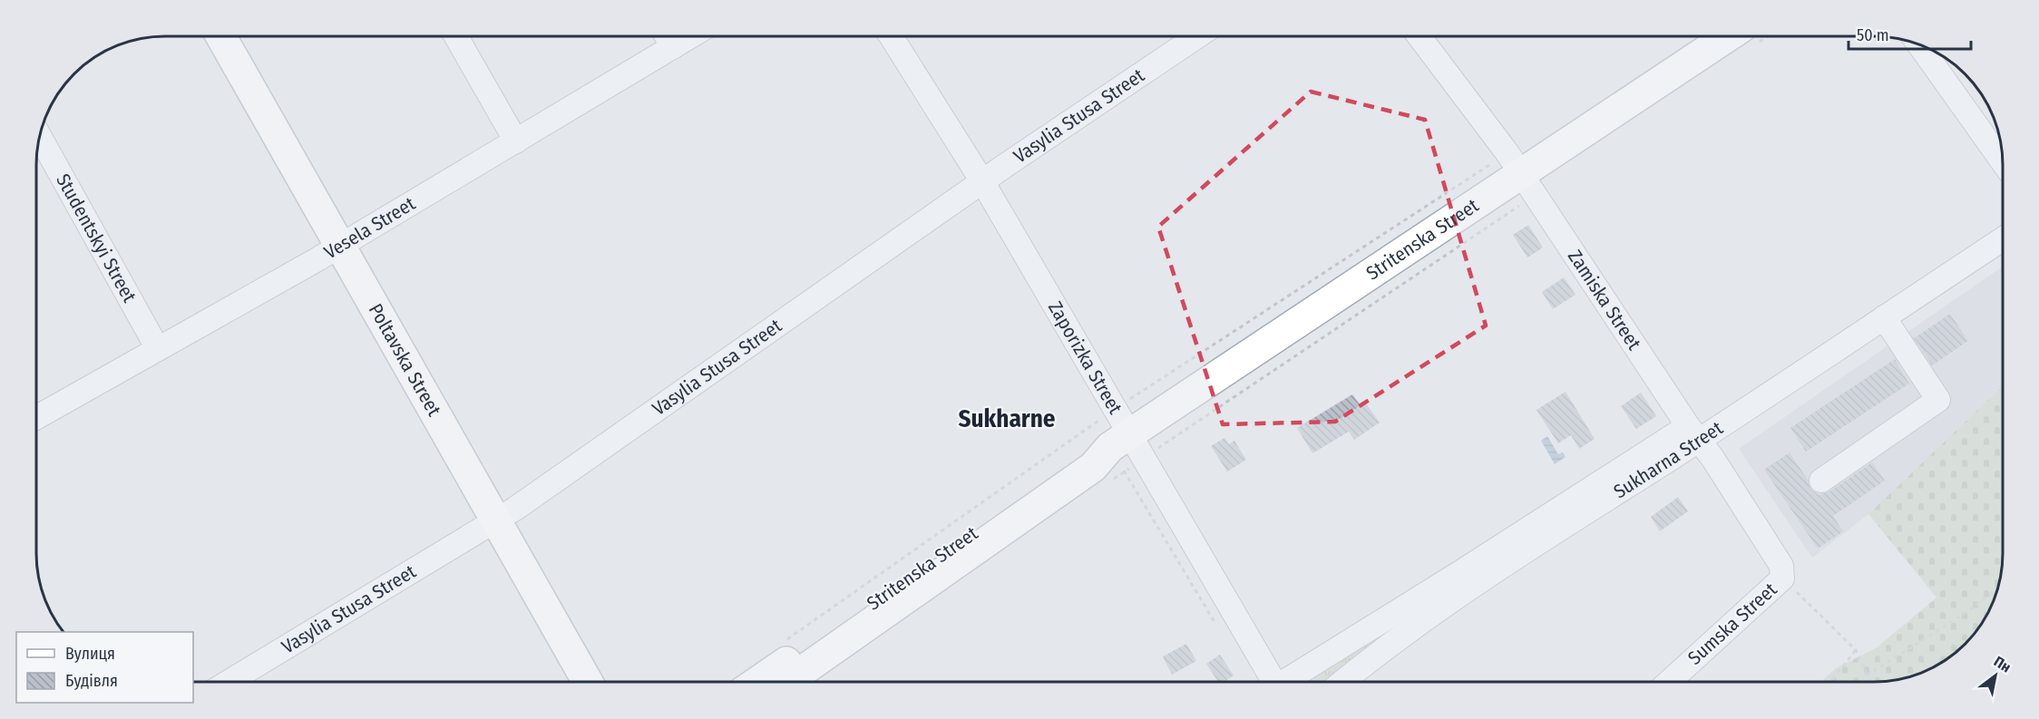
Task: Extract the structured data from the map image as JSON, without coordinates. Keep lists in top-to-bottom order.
{
  "streets": {
    "main road": ["Stritenska Street", "Poltavska Street"],
    "street": [
      "Vasylia Stusa Street",
      "Vesela Street",
      "Studentskyi Street",
      "Zamiska Street",
      "Zaporizka Street",
      "Sukharna Street",
      "Sumska Street"
    ]
  },
  "crossings": [
    ["Vasylia Stusa Street", "Zaporizka Street"],
    ["Vasylia Stusa Street", "Poltavska Street"],
    ["Vesela Street", "Studentskyi Street"],
    ["Vesela Street", "Poltavska Street"],
    ["Stritenska Street", "Zamiska Street"],
    ["Stritenska Street", "Zaporizka Street"],
    ["Zamiska Street", "Sukharna Street"],
    ["Zamiska Street", "Sumska Street"]
  ],
  "districts": ["Sukharne"],
  "legend": ["Вулиця", "Будівля"],
  "scale_bar": "50 m",
  "north": "top right"
}
